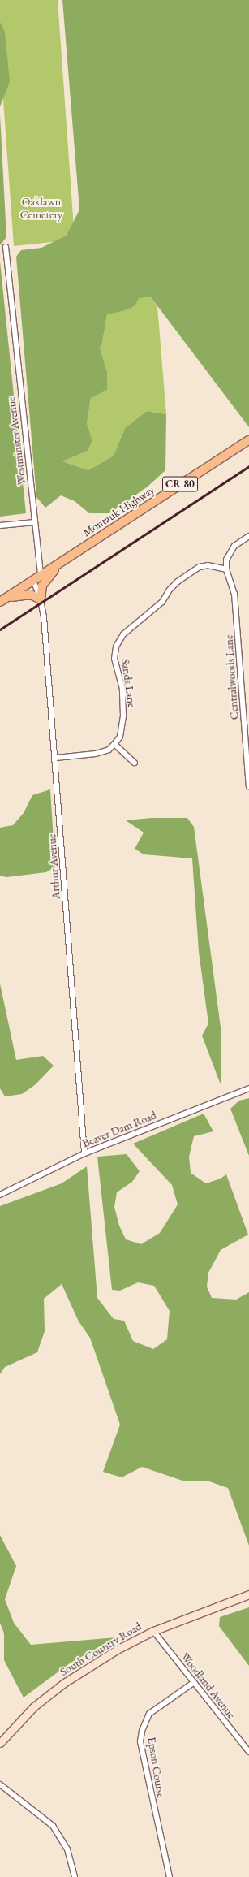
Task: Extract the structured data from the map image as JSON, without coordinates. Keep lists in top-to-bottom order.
{
  "streets": {
    "main road": ["CR 80", "Montauk Highway", "South Country Road"],
    "street": [
      "Westminster Avenue",
      "Centralwoods Lane",
      "Sands Lane",
      "Arthur Avenue",
      "Beaver Dam Road",
      "Woodland Avenue",
      "Epson Course"
    ]
  },
  "crossings": [
    ["Westminster Avenue", "Montauk Highway"],
    ["Montauk Highway", "Arthur Avenue"],
    ["Centralwoods Lane", "Sands Lane"],
    ["Arthur Avenue", "Beaver Dam Road"],
    ["South Country Road", "Woodland Avenue"],
    ["Woodland Avenue", "Epson Course"]
  ],
  "parks": ["Oaklawn Cemetery"]
}
